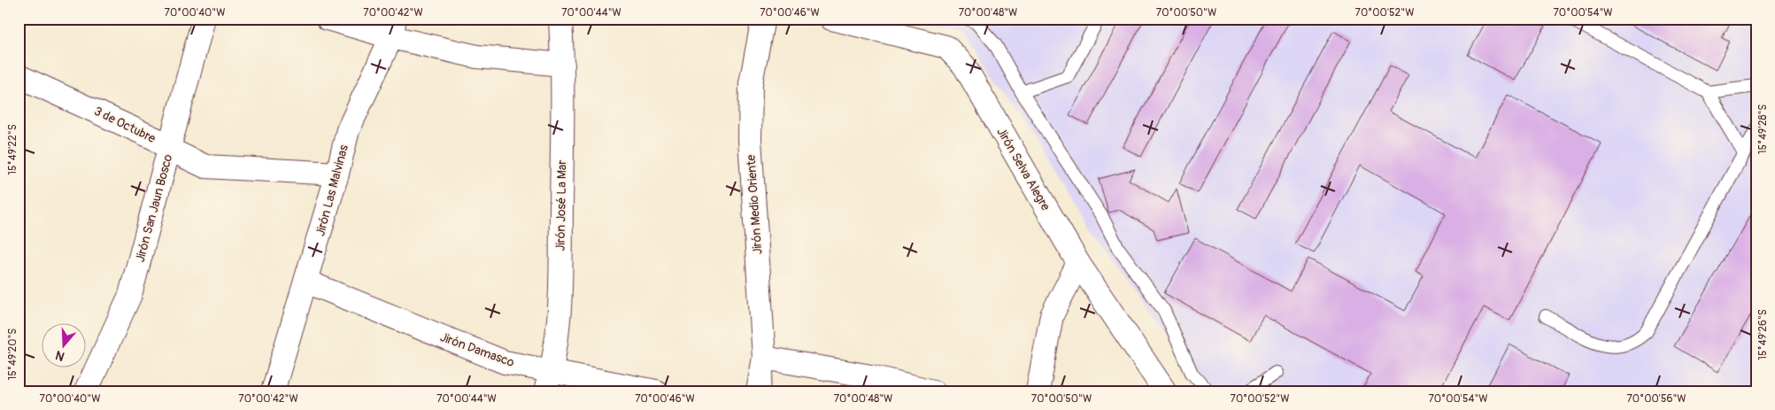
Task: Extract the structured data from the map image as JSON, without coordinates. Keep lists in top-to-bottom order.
{
  "streets": {
    "street": [
      "3 de Octubre",
      "Jirón Selva Alegre",
      "Jirón Las Malvinas",
      "Jirón Medio Oriente",
      "Jirón José La Mar",
      "Jirón San Jaun Bosco",
      "Jirón Damasco"
    ]
  },
  "crossings": [
    ["3 de Octubre", "Jirón Las Malvinas"],
    ["3 de Octubre", "Jirón San Jaun Bosco"],
    ["Jirón Las Malvinas", "Jirón Damasco"],
    ["Jirón José La Mar", "Jirón Damasco"]
  ],
  "north": "bottom",
  "coordinates": [
    "70°00'40\"W",
    "70°00'42\"W",
    "70°00'44\"W",
    "70°00'46\"W",
    "70°00'48\"W",
    "70°00'50\"W",
    "70°00'52\"W",
    "70°00'54\"W",
    "15°49'28\"S",
    "15°49'22\"S",
    "15°49'26\"S",
    "15°49'20\"S",
    "70°00'56\"W"
  ]
}
